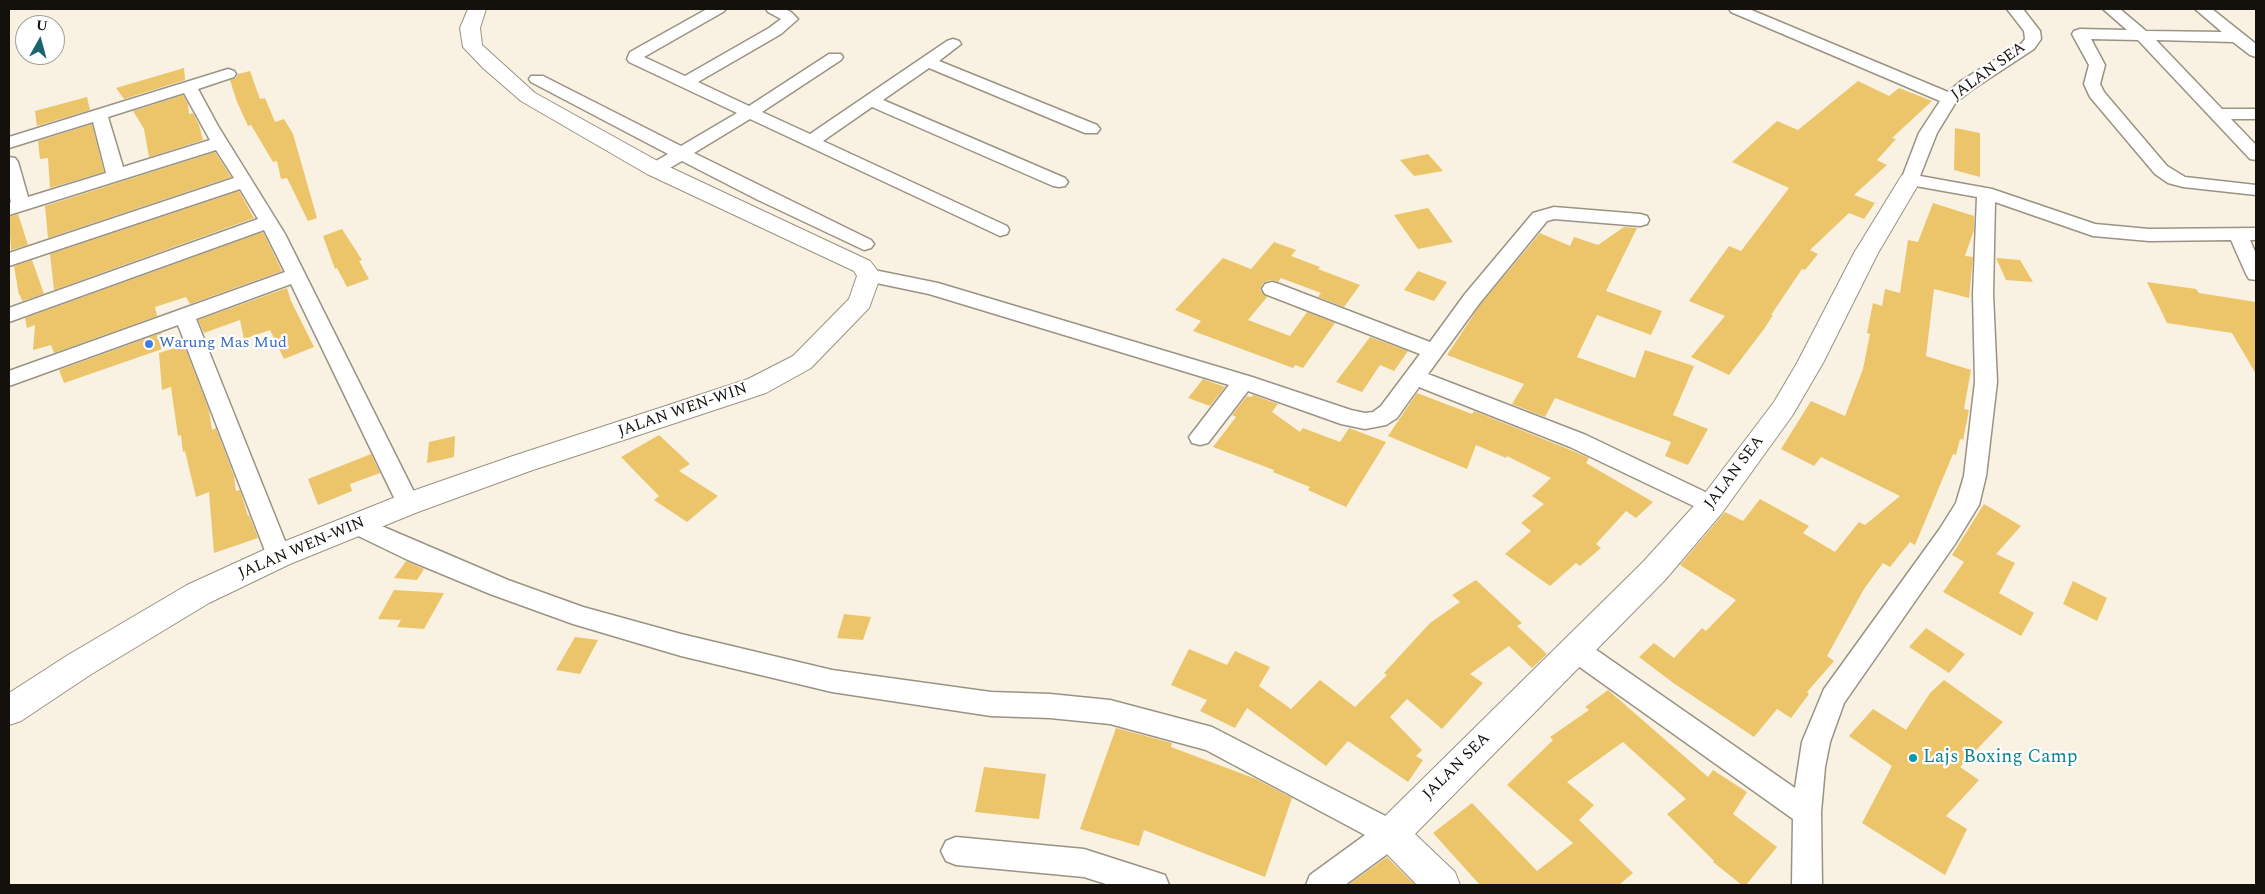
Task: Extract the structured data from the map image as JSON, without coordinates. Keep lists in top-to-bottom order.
{
  "streets": {
    "street": ["JALAN SEA", "JALAN WEN-WIN"]
  },
  "places": ["Warung Mas Mud", "Lajs Boxing Camp"],
  "north": "top"
}
